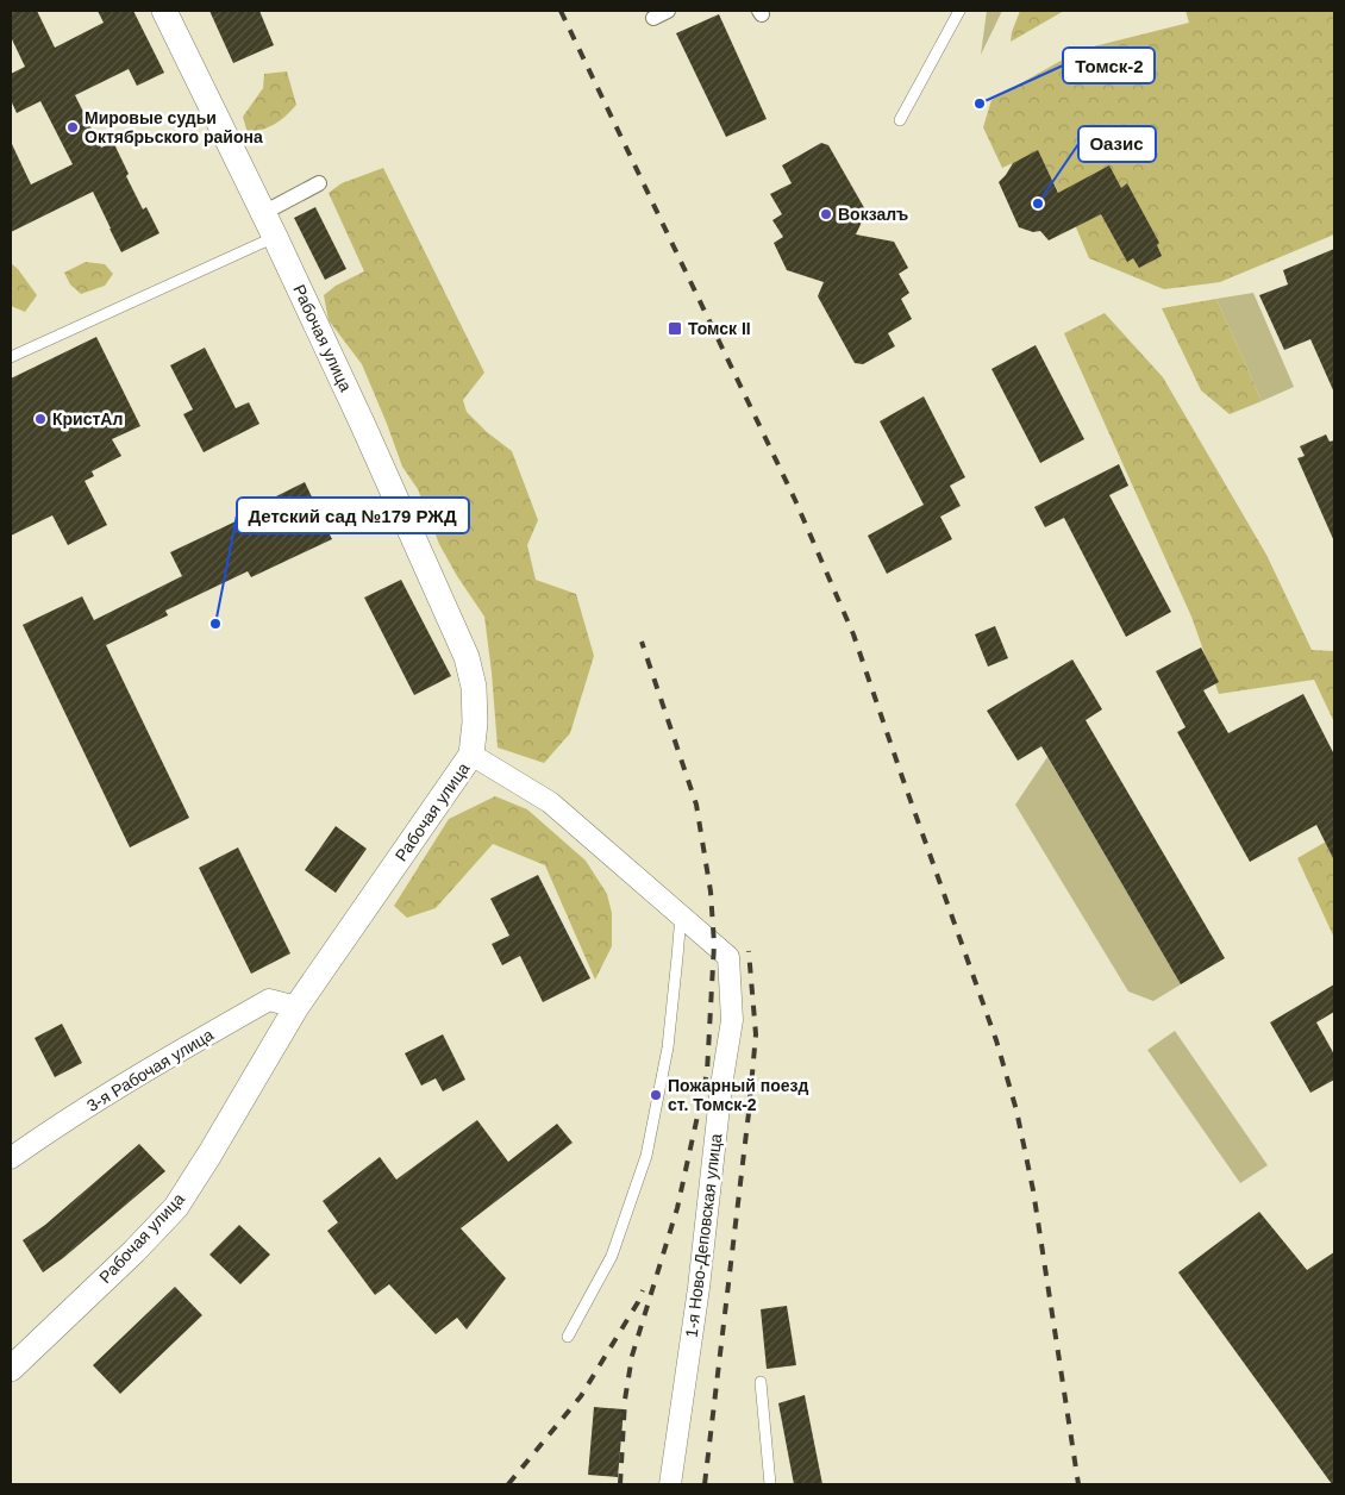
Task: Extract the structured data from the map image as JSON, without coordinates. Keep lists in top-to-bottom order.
{
  "streets": {
    "street": ["Рабочая улица", "3-я Рабочая улица", "1-я Ново-Деповская улица"]
  },
  "crossings": [
    ["Рабочая улица", "3-я Рабочая улица"],
    ["Рабочая улица", "1-я Ново-Деповская улица"]
  ],
  "places": {
    "other": [
      "Томск-2",
      "Мировые судьи Октябрьского района",
      "Оазис",
      "Вокзалъ",
      "КристАл",
      "Детский сад №179 РЖД",
      "Пожарный поезд ст. Томск-2"
    ],
    "transit": ["Томск II"]
  }
}
